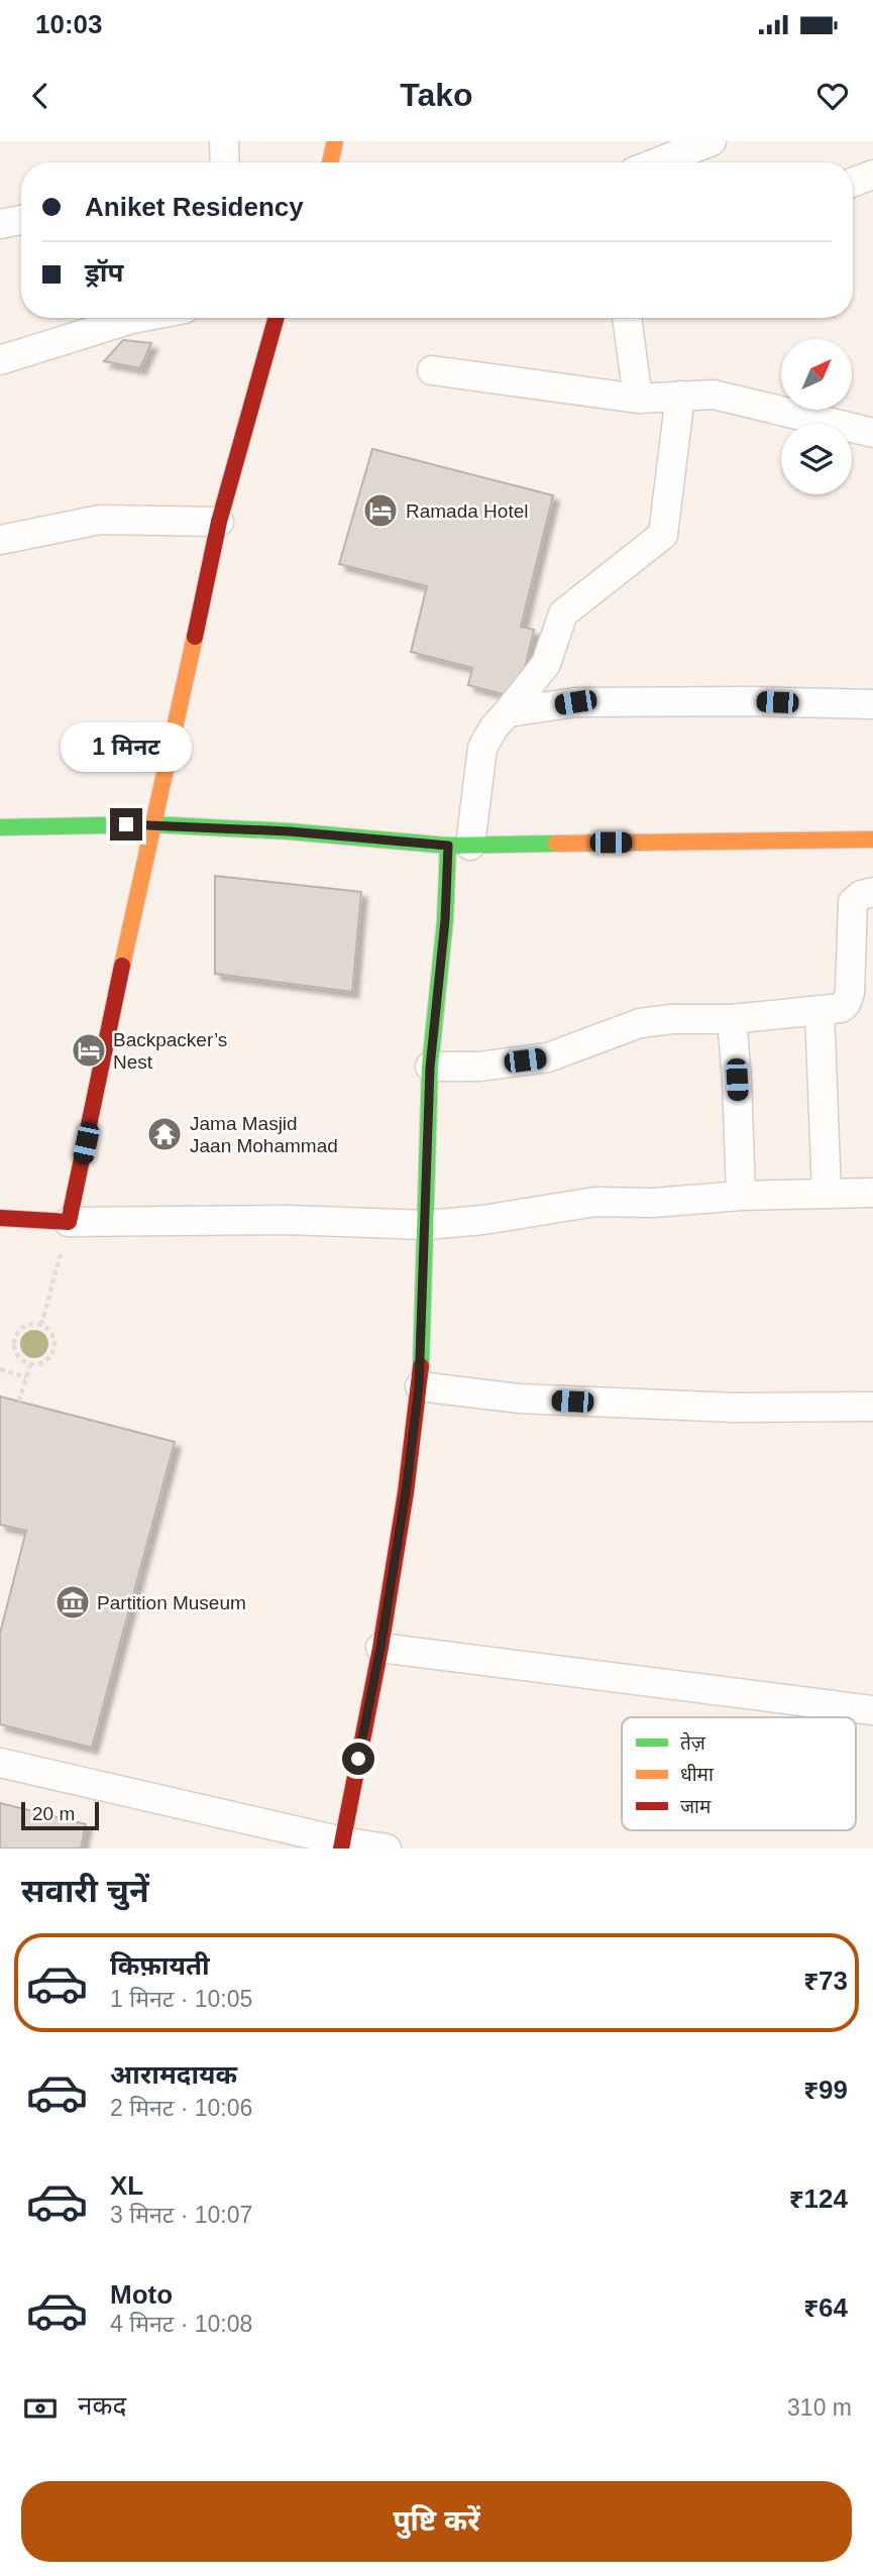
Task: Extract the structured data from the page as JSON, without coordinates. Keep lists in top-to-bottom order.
{
  "places": {
    "hotel": ["Ramada Hotel", "Backpacker’s Nest"],
    "temple": ["Jama Masjid Jaan Mohammad"],
    "museum": ["Partition Museum"]
  },
  "legend": ["तेज़", "धीमा", "जाम"],
  "scale_bar": "20 m",
  "north": "top right",
  "page": {
    "status": "10:03",
    "header": "Tako",
    "banner": ["Aniket Residency", "ड्रॉप"],
    "bubble": "1 मिनट",
    "scale": "20 m",
    "heading": "सवारी चुनें",
    "list": [
      {
        "name": "किफ़ायती",
        "note": "1 मिनट · 10:05",
        "value": "₹73"
      },
      {
        "name": "आरामदायक",
        "note": "2 मिनट · 10:06",
        "value": "₹99"
      },
      {
        "name": "XL",
        "note": "3 मिनट · 10:07",
        "value": "₹124"
      },
      {
        "name": "Moto",
        "note": "4 मिनट · 10:08",
        "value": "₹64"
      }
    ],
    "pay": ["नकद", "310 m"],
    "buttons": "पुष्टि करें"
  }
}
